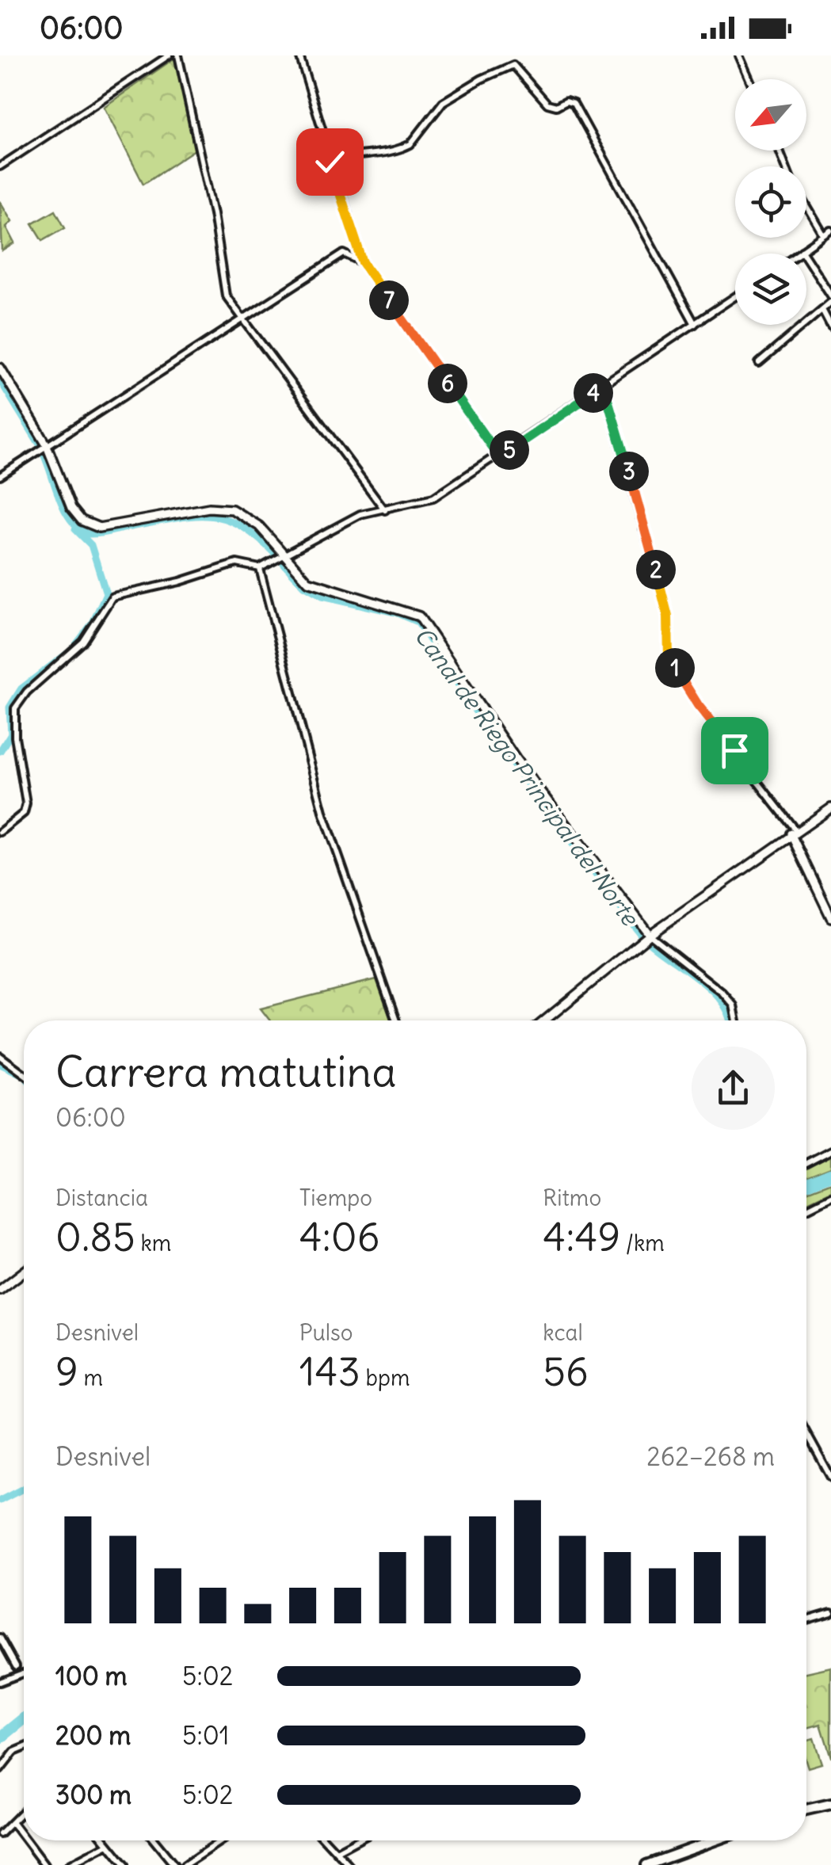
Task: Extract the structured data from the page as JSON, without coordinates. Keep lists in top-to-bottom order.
{
  "water": ["Canal de Riego Principal del Norte"],
  "north": "bottom left",
  "page": {
    "status": "06:00",
    "pins": [
      "7",
      "6",
      "4",
      "5",
      "3",
      "2",
      "1"
    ],
    "heading": ["Carrera matutina", "06:00"],
    "stats": [
      ["Distancia", "0.85 km"],
      ["Tiempo", "4:06"],
      ["Ritmo", "4:49 /km"],
      ["Desnivel", "9 m"],
      ["Pulso", "143 bpm"],
      ["kcal", "56"]
    ],
    "chart": ["Desnivel", "262–268 m"],
    "list": [
      {
        "name": "100 m",
        "note": "5:02"
      },
      {
        "name": "200 m",
        "note": "5:01"
      },
      {
        "name": "300 m",
        "note": "5:02"
      }
    ]
  }
}
